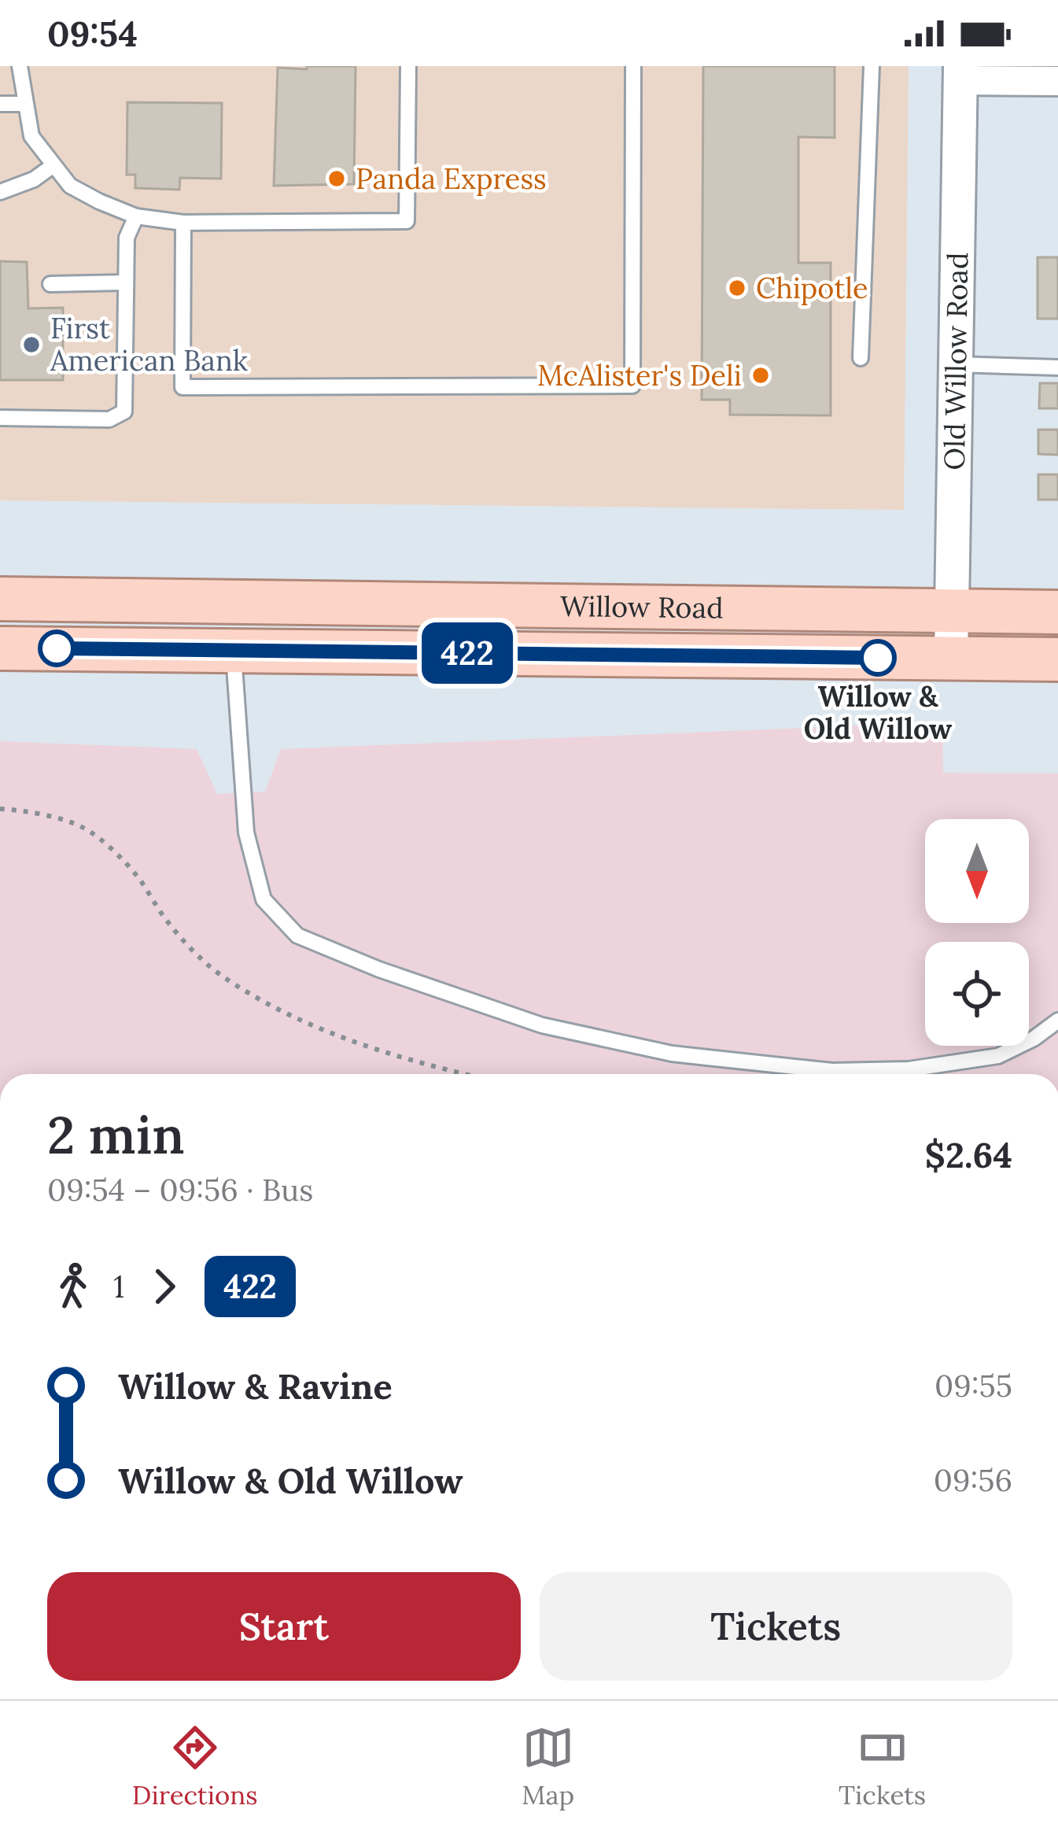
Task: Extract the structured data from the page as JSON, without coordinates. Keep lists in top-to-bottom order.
{
  "streets": {
    "main road": ["Willow Road"],
    "street": ["Old Willow Road"]
  },
  "crossings": [
    ["Old Willow Road", "Willow Road"]
  ],
  "places": [
    "Panda Express",
    "Chipotle",
    "First American Bank",
    "McAlister's Deli",
    "Willow & Old Willow"
  ],
  "lines": ["bus line 422"],
  "north": "bottom",
  "page": {
    "status": "09:54",
    "on_map": "422",
    "heading": ["2 min", "09:54 – 09:56 · Bus", "$2.64"],
    "legs": ["1", "422"],
    "list": [
      {
        "name": "Willow & Ravine",
        "value": "09:55"
      },
      {
        "name": "Willow & Old Willow",
        "value": "09:56"
      }
    ],
    "buttons": ["Start", "Tickets"],
    "tabs": ["Directions", "Map", "Tickets"]
  }
}
